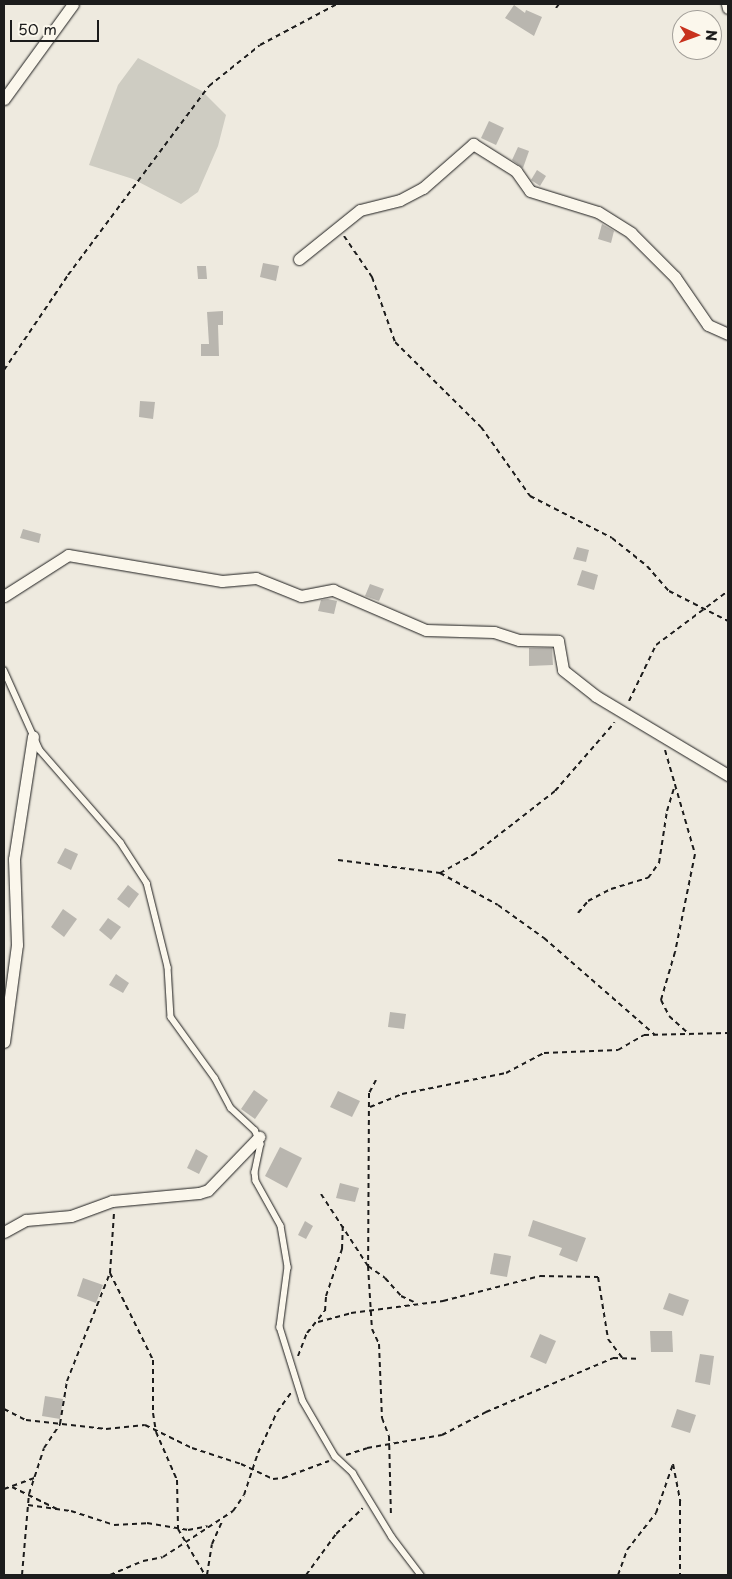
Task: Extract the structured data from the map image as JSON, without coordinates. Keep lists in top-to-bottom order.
{
  "scale_bar": "50 m",
  "north": "right"
}
